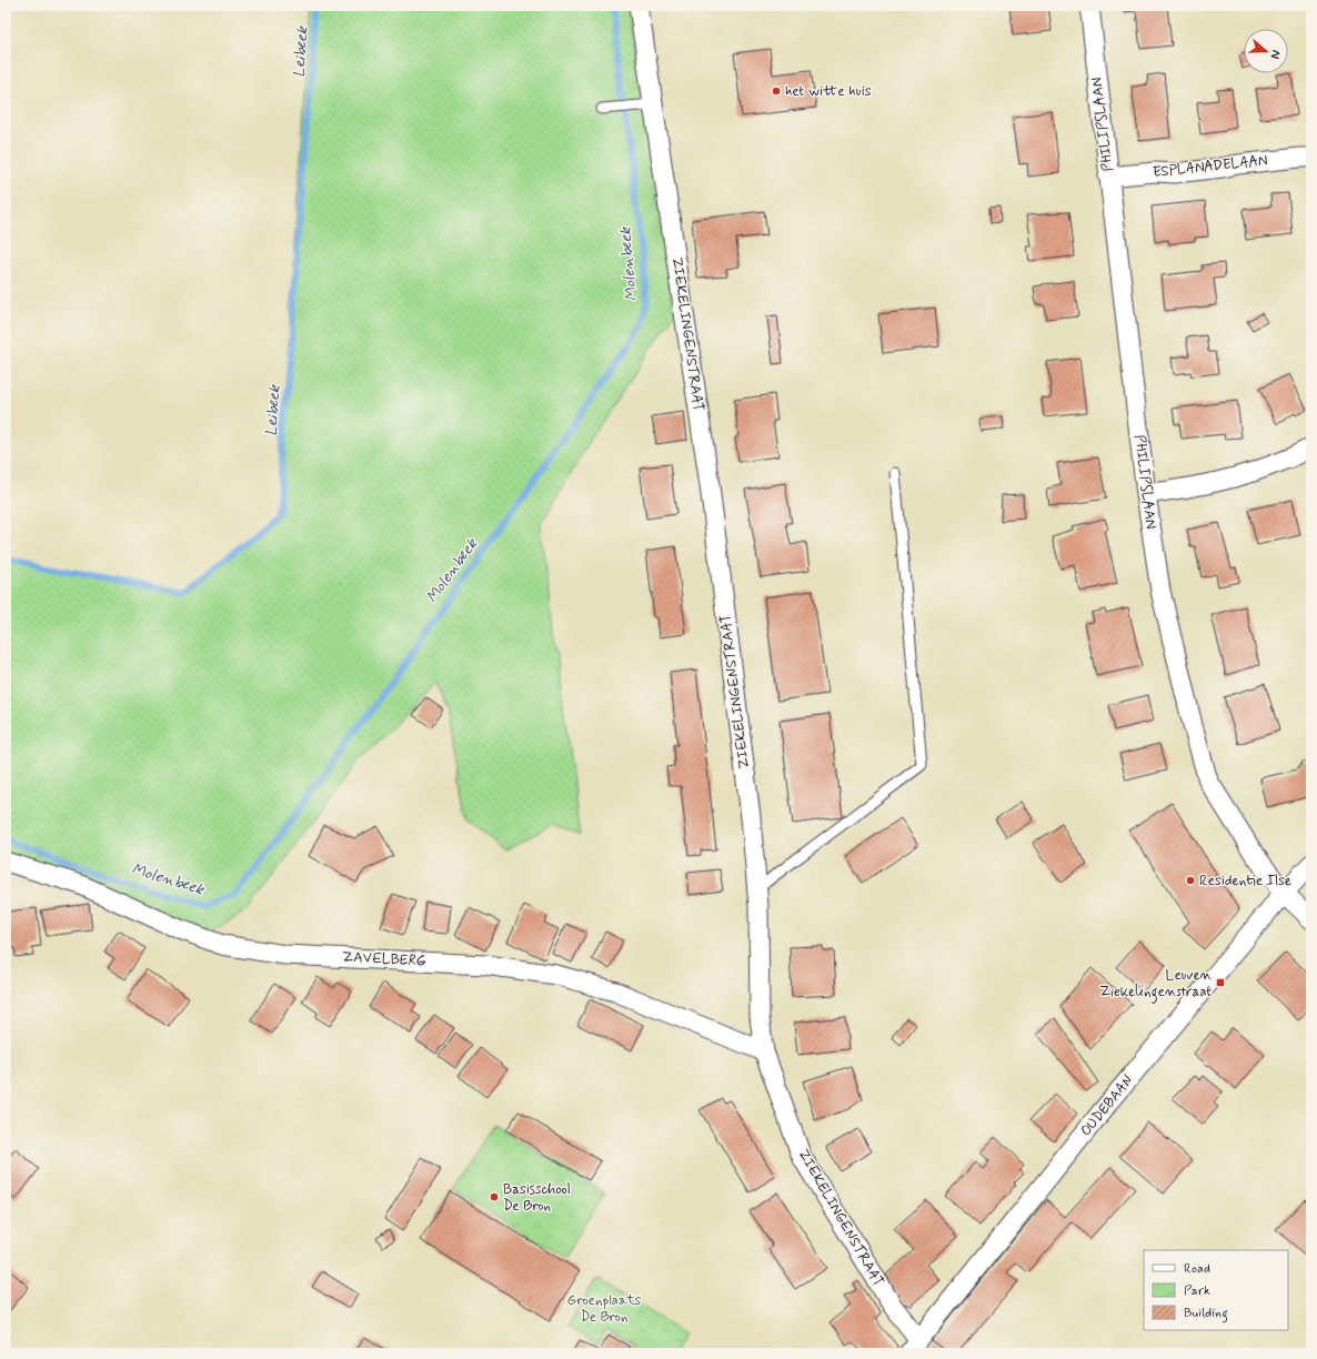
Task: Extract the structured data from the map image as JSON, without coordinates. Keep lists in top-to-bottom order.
{
  "streets": {
    "street": [
      "PHILIPSLAAN",
      "ESPLANADELAAN",
      "ZIEKELINGENSTRAAT",
      "ZAVELBERG",
      "OUDEBAAN"
    ]
  },
  "crossings": [
    ["PHILIPSLAAN", "ESPLANADELAAN"],
    ["PHILIPSLAAN", "OUDEBAAN"],
    ["ZIEKELINGENSTRAAT", "ZAVELBERG"],
    ["ZIEKELINGENSTRAAT", "OUDEBAAN"]
  ],
  "water": ["Leibeek", "Molenbeek"],
  "parks": ["Groenplaats De Bron"],
  "places": {
    "other": ["het witte huis", "Residentie Ilse", "Basisschool De Bron"],
    "transit": ["Leuven Ziekelingenstraat"]
  },
  "legend": ["Road", "Park", "Building"],
  "north": "right"
}
